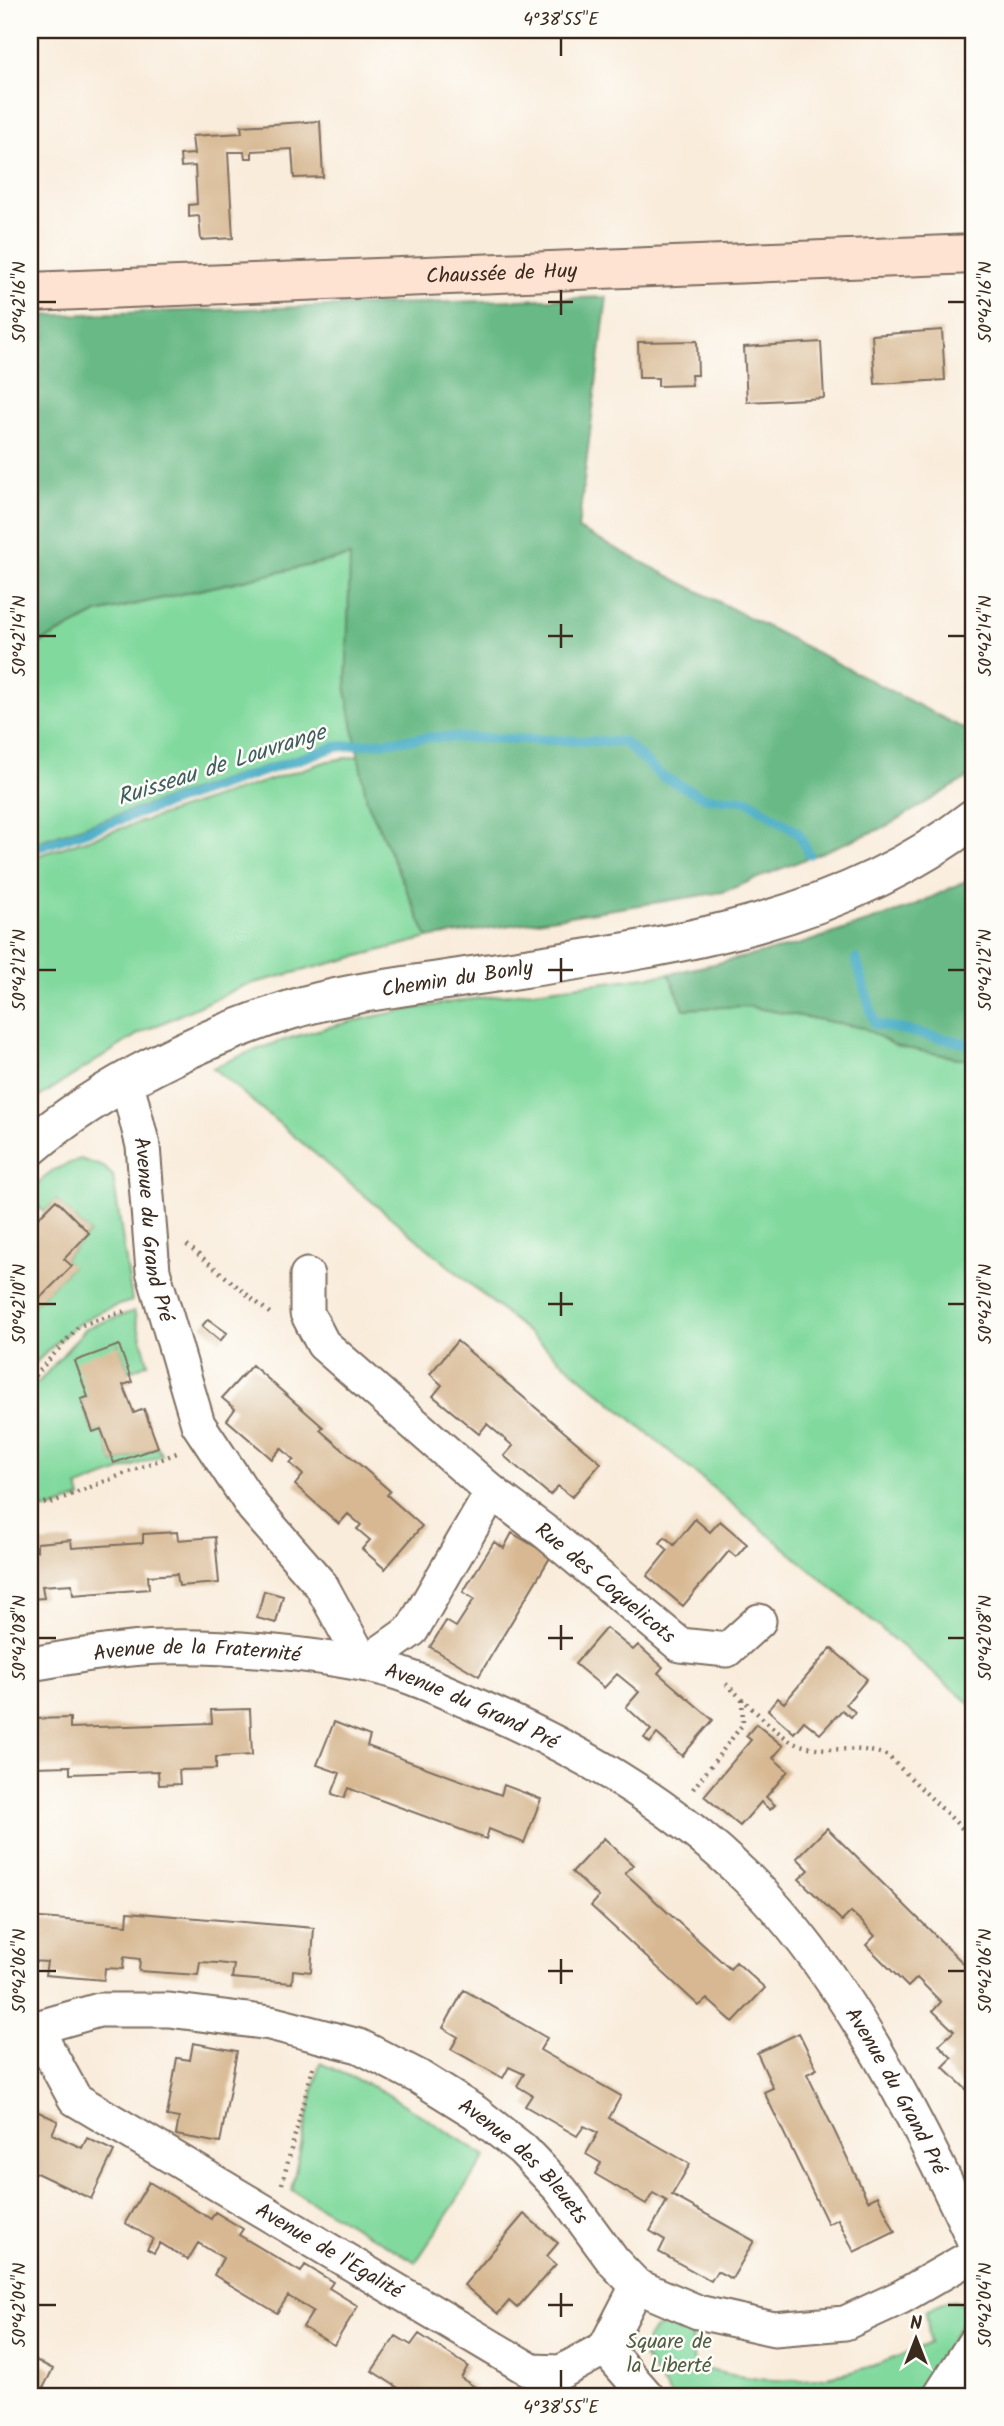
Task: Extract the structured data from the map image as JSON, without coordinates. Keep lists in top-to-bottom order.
{
  "streets": {
    "main road": ["Chaussée de Huy"],
    "street": [
      "Chemin du Bonly",
      "Avenue du Grand Pré",
      "Rue des Coquelicots",
      "Avenue de la Fraternité",
      "Avenue des Bleuets",
      "Avenue de l'Egalité"
    ]
  },
  "crossings": [
    ["Chemin du Bonly", "Avenue du Grand Pré"],
    ["Avenue du Grand Pré", "Avenue de la Fraternité"],
    ["Avenue des Bleuets", "Avenue de l'Egalité"]
  ],
  "water": ["Ruisseau de Louvrange"],
  "parks": ["Square de la Liberté"],
  "north": "top",
  "coordinates": [
    "4°38'55\"E",
    "50°42'16\"N",
    "50°42'14\"N",
    "50°42'12\"N",
    "50°42'10\"N",
    "50°42'08\"N",
    "50°42'06\"N",
    "50°42'04\"N"
  ]
}
